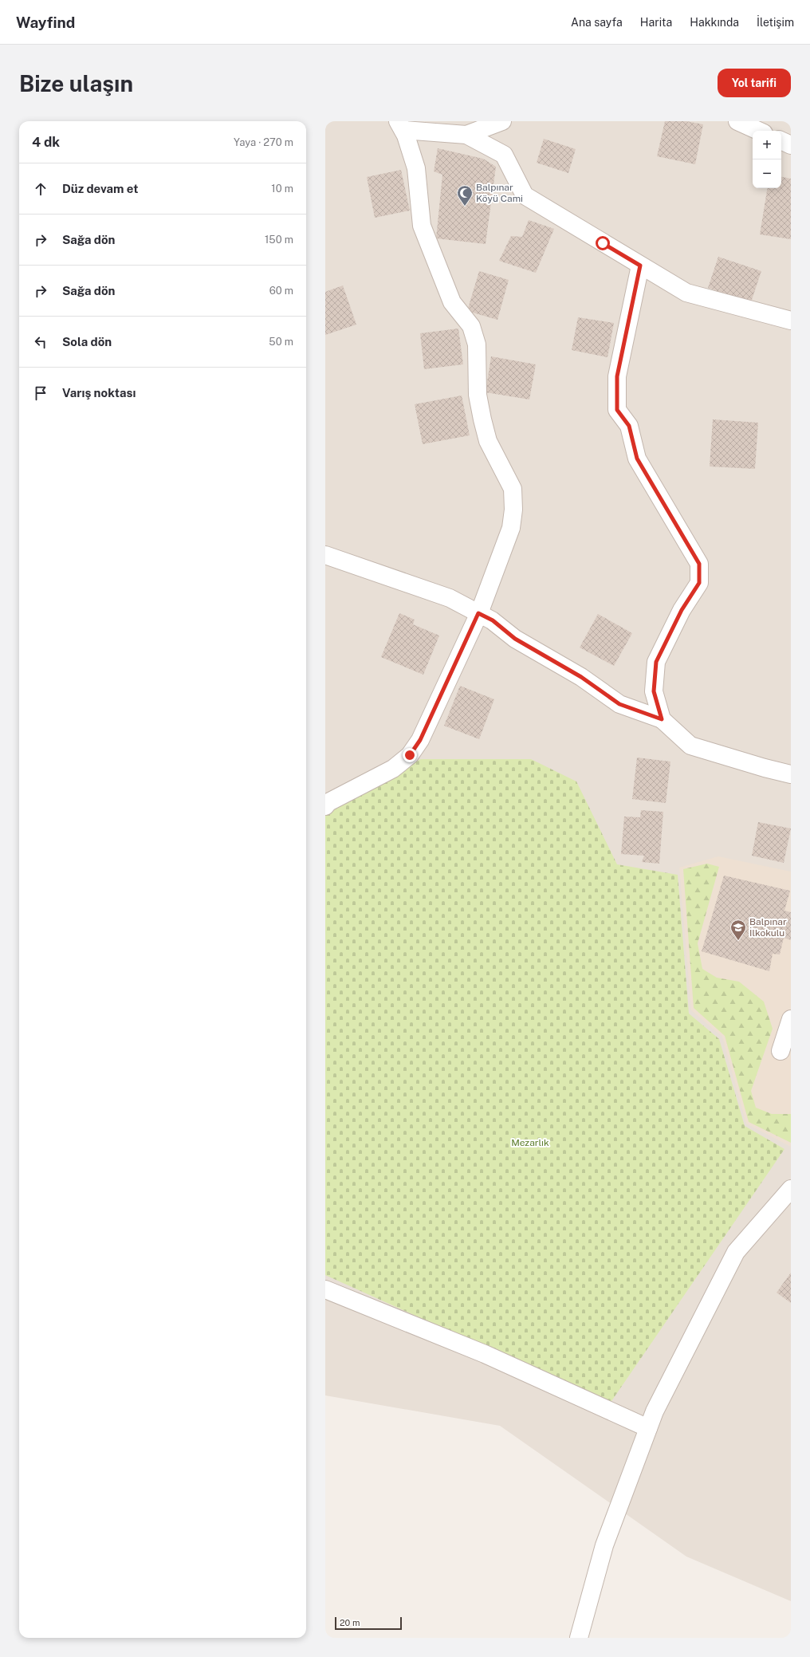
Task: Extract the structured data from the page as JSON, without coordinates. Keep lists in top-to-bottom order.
{
  "parks": ["Mezarlık"],
  "places": {
    "mosque": ["Balpınar Köyü Cami"],
    "school or university": ["Balpınar İlkokulu"]
  },
  "scale_bar": "20 m",
  "page": {
    "header": "Wayfind",
    "nav": [
      "Ana sayfa",
      "Harita",
      "Hakkında",
      "İletişim"
    ],
    "buttons": "Yol tarifi",
    "title": "Bize ulaşın",
    "heading": ["4 dk", "Yaya · 270 m"],
    "map_buttons": ["+", "−"],
    "list": [
      ["Düz devam et", "10 m"],
      ["Sağa dön", "150 m"],
      ["Sağa dön", "60 m"],
      ["Sola dön", "50 m"],
      "Varış noktası"
    ],
    "scale": "20 m"
  }
}
